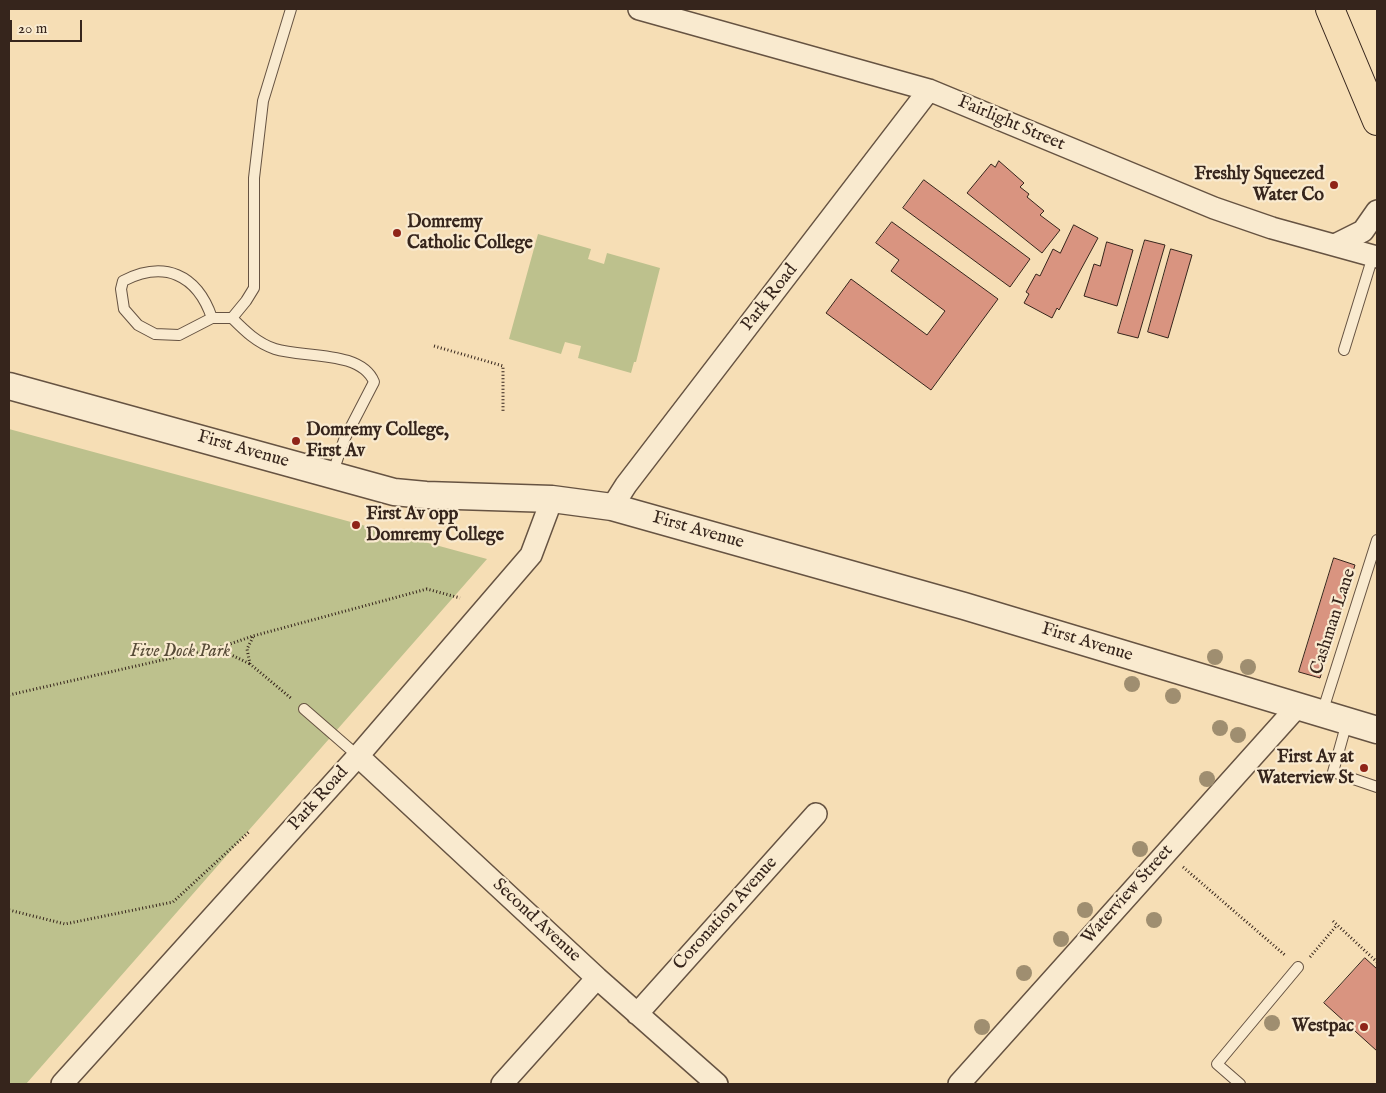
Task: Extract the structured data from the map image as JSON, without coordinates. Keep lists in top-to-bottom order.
{
  "streets": {
    "street": [
      "Fairlight Street",
      "Park Road",
      "First Avenue",
      "Waterview Street",
      "Coronation Avenue",
      "Second Avenue"
    ],
    "lane": ["Cashman Lane"]
  },
  "crossings": [
    ["Fairlight Street", "Park Road"],
    ["Park Road", "First Avenue"],
    ["Park Road", "Second Avenue"],
    ["First Avenue", "Cashman Lane"],
    ["First Avenue", "Waterview Street"],
    ["Coronation Avenue", "Second Avenue"]
  ],
  "parks": ["Five Dock Park"],
  "places": [
    "Freshly Squeezed Water Co",
    "Domremy Catholic College",
    "Domremy College, First Av",
    "First Av opp Domremy College",
    "First Av at Waterview St",
    "Westpac"
  ],
  "scale_bar": "20 m"
}
